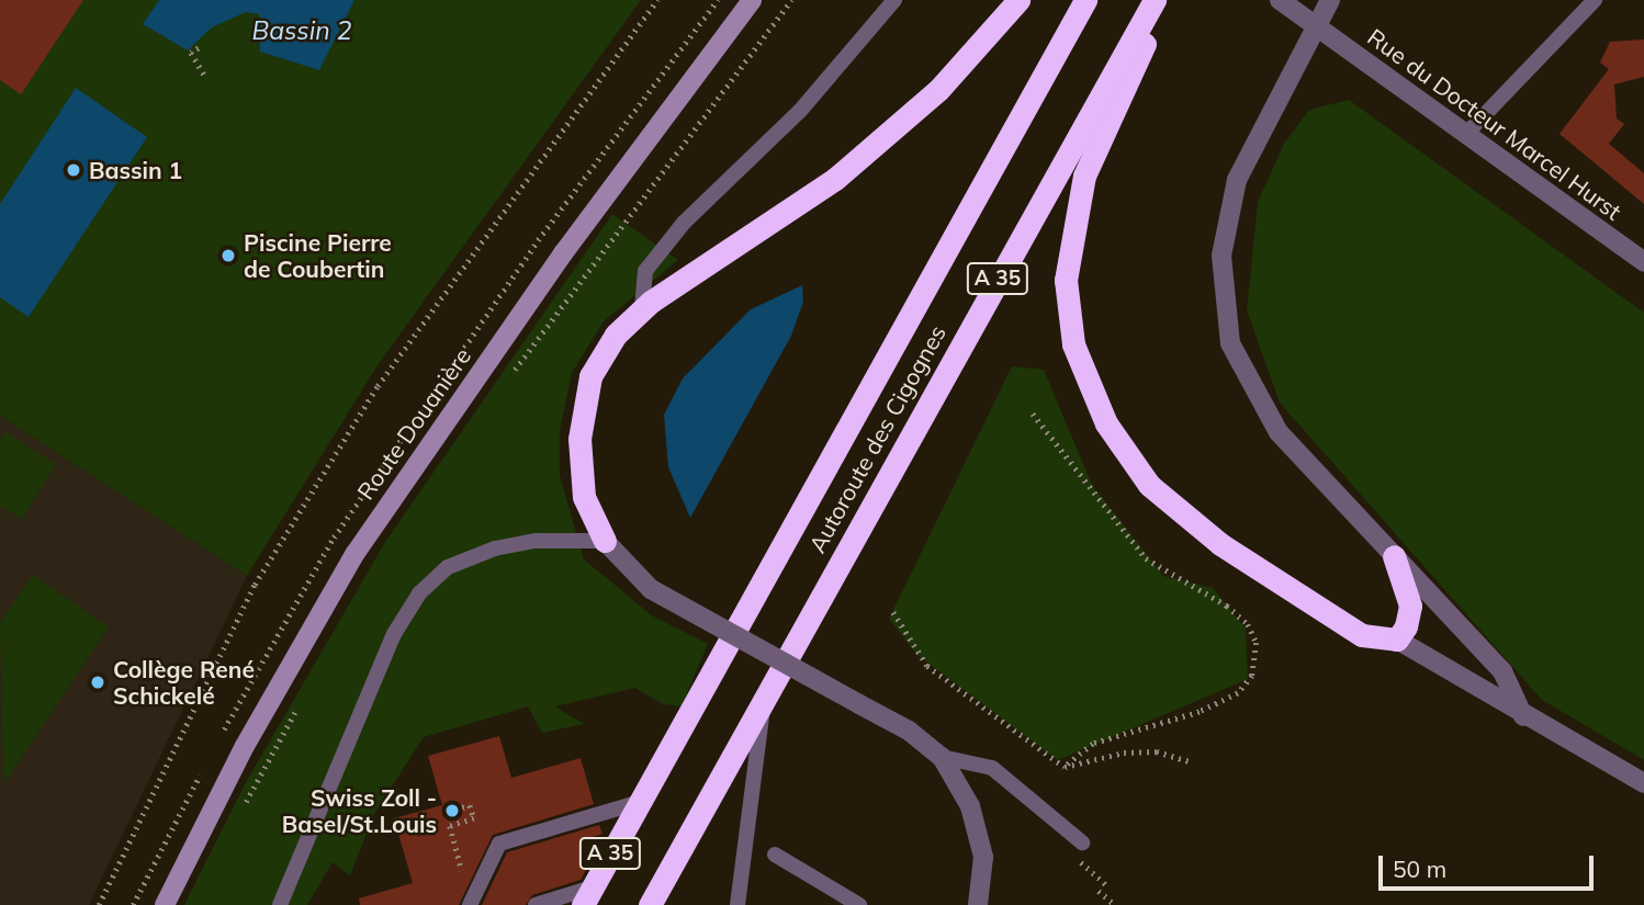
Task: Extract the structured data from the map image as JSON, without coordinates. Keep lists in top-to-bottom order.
{
  "streets": {
    "highway": ["A 35", "Autoroute des Cigognes"],
    "main road": ["Route Douanière"],
    "street": ["Rue du Docteur Marcel Hurst"]
  },
  "water": ["Bassin 2"],
  "places": [
    "Bassin 1",
    "Piscine Pierre de Coubertin",
    "Collège René Schickelé",
    "Swiss Zoll - Basel/St.Louis"
  ],
  "scale_bar": "50 m"
}
